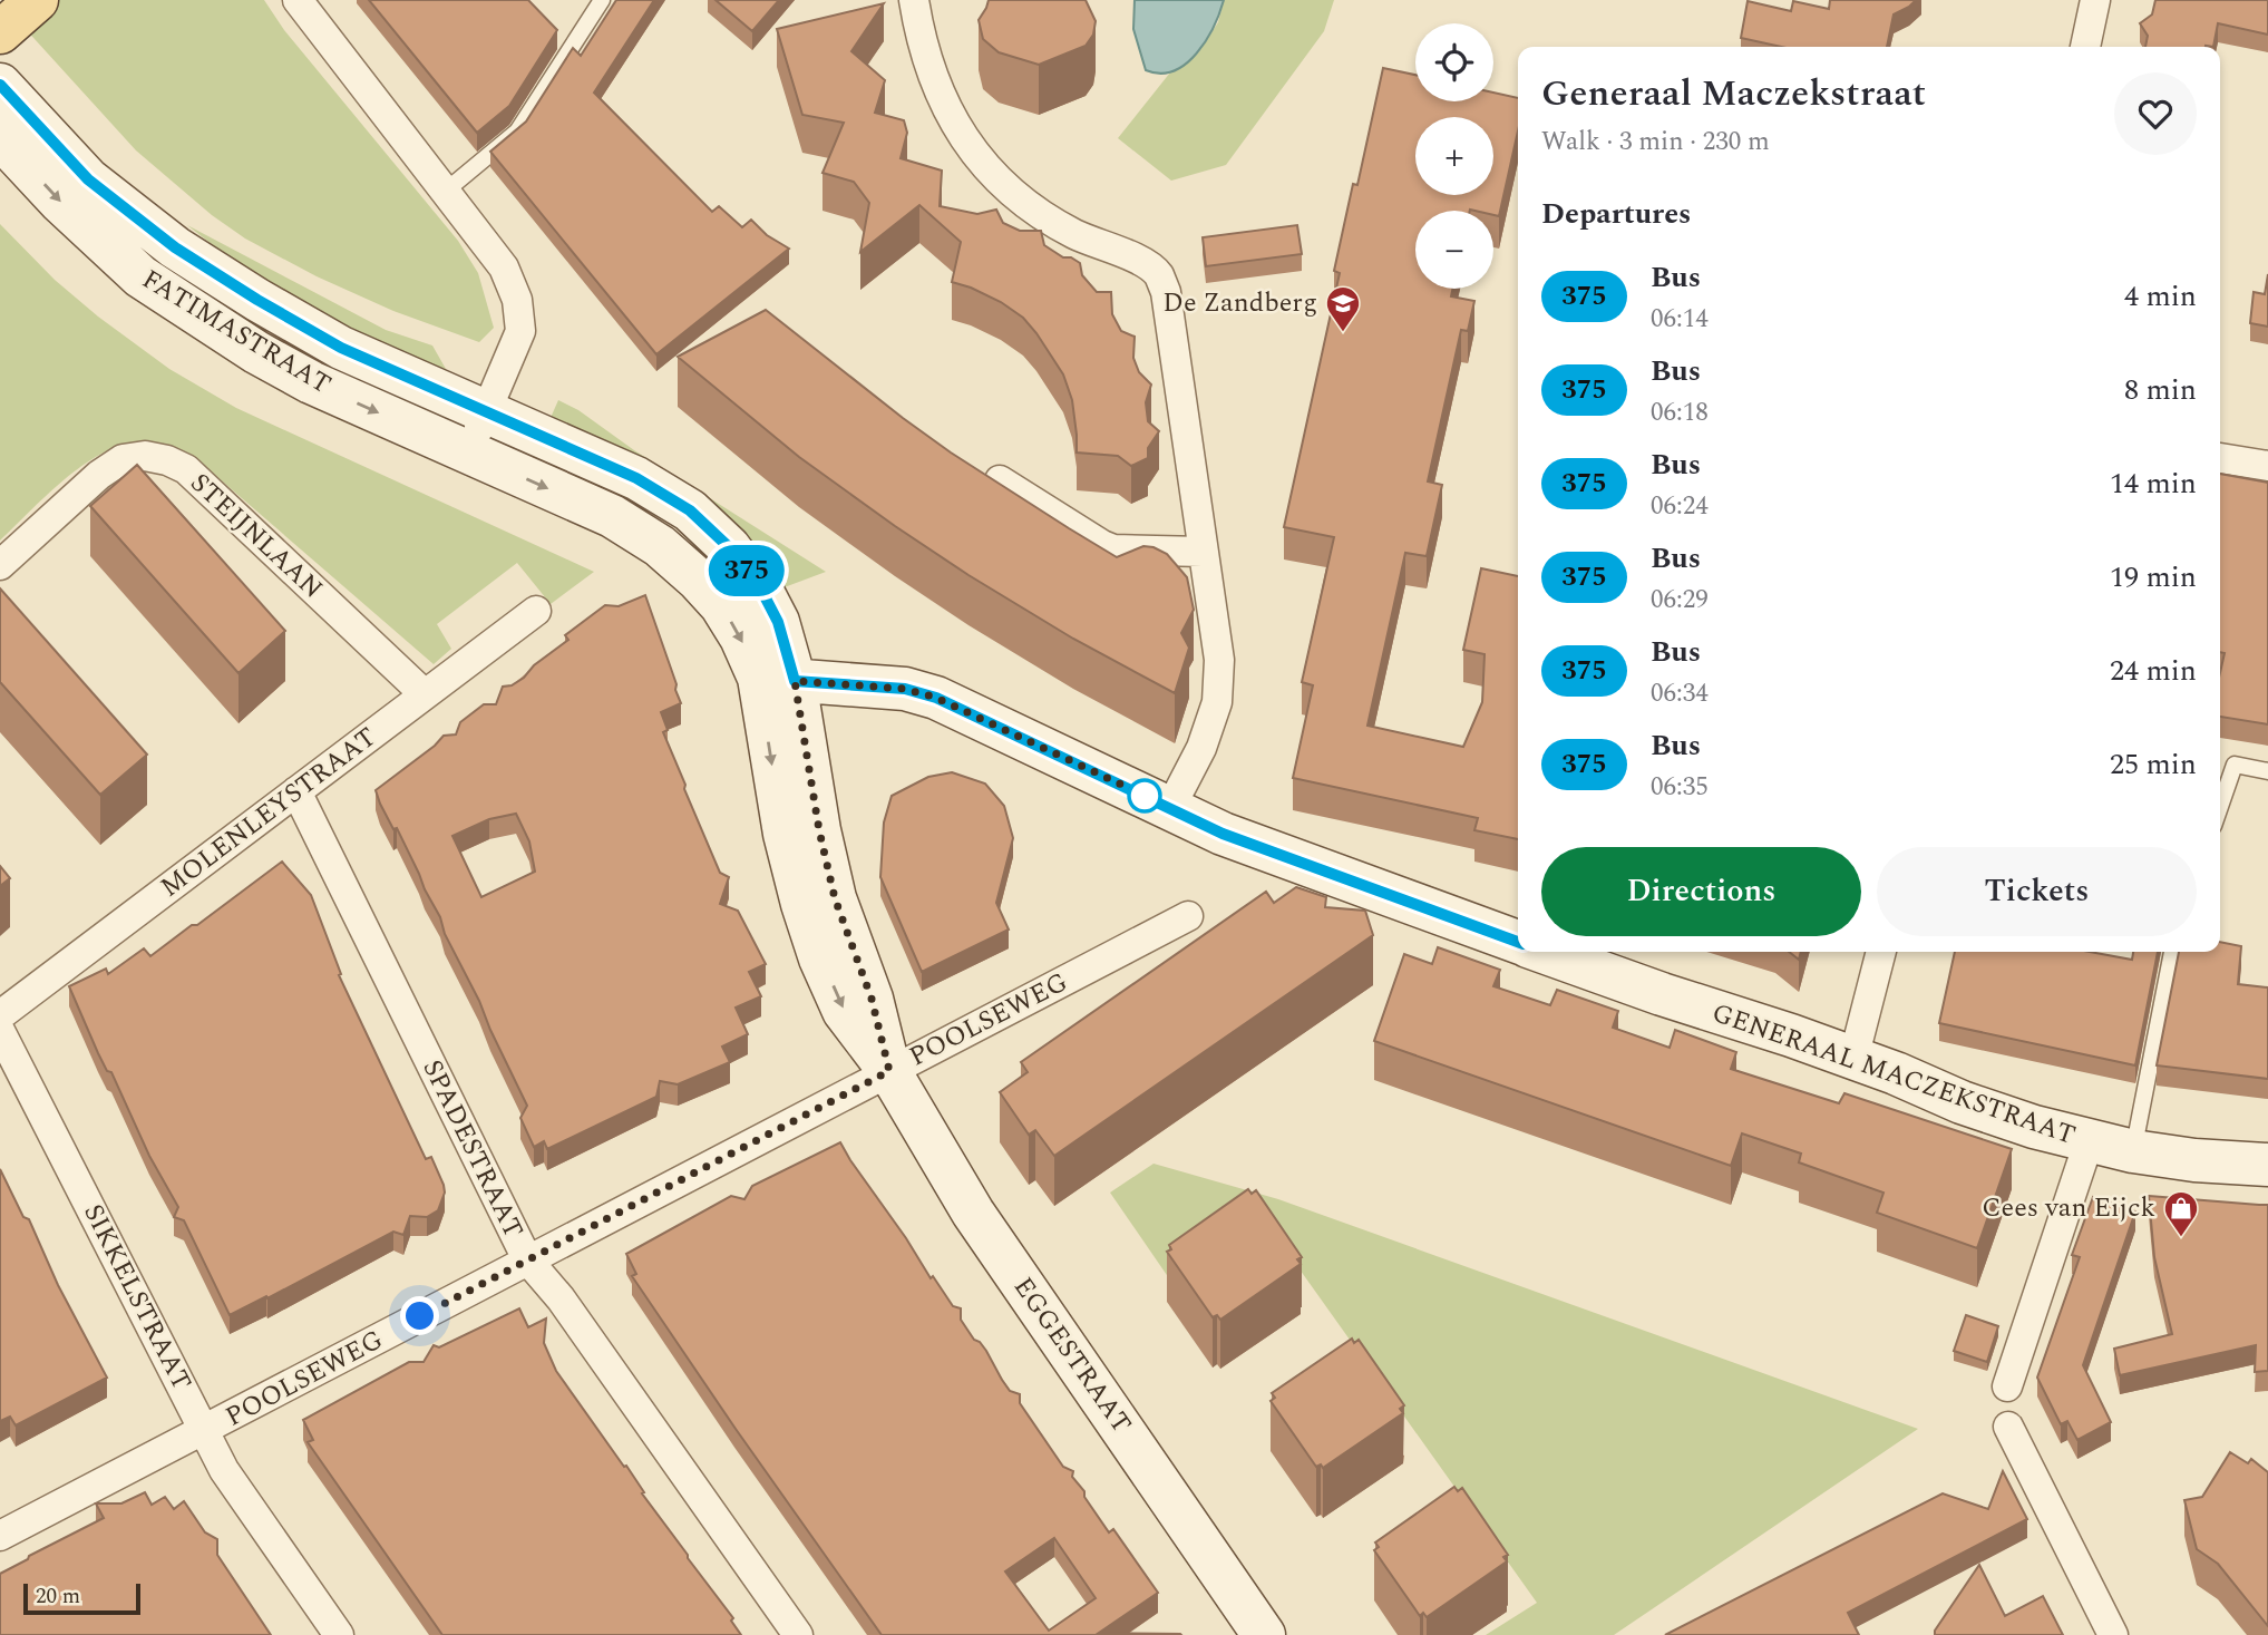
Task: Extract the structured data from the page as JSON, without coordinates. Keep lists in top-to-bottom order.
{
  "streets": {
    "street": [
      "FATIMASTRAAT",
      "STEIJNLAAN",
      "MOLENLEYSTRAAT",
      "POOLSEWEG",
      "GENERAAL MACZEKSTRAAT",
      "SPADESTRAAT",
      "SIKKELSTRAAT",
      "EGGESTRAAT"
    ]
  },
  "crossings": [
    ["STEIJNLAAN", "MOLENLEYSTRAAT"],
    ["MOLENLEYSTRAAT", "SPADESTRAAT"],
    ["POOLSEWEG", "SPADESTRAAT"],
    ["POOLSEWEG", "SIKKELSTRAAT"],
    ["POOLSEWEG", "EGGESTRAAT"],
    ["GENERAAL MACZEKSTRAAT", "EGGESTRAAT"]
  ],
  "places": {
    "school or university": ["De Zandberg"],
    "shop": ["Cees van Eijck"]
  },
  "lines": ["bus line 375"],
  "scale_bar": "20 m",
  "page": {
    "on_map": "375",
    "map_buttons": ["+", "−"],
    "heading": [
      ["Generaal Maczekstraat", "Walk · 3 min · 230 m"],
      "Departures"
    ],
    "list": [
      {
        "mark": "375",
        "name": "Bus",
        "note": "06:14",
        "value": "4 min"
      },
      {
        "mark": "375",
        "name": "Bus",
        "note": "06:18",
        "value": "8 min"
      },
      {
        "mark": "375",
        "name": "Bus",
        "note": "06:24",
        "value": "14 min"
      },
      {
        "mark": "375",
        "name": "Bus",
        "note": "06:29",
        "value": "19 min"
      },
      {
        "mark": "375",
        "name": "Bus",
        "note": "06:34",
        "value": "24 min"
      },
      {
        "mark": "375",
        "name": "Bus",
        "note": "06:35",
        "value": "25 min"
      }
    ],
    "buttons": ["Directions", "Tickets"],
    "scale": "20 m"
  }
}
